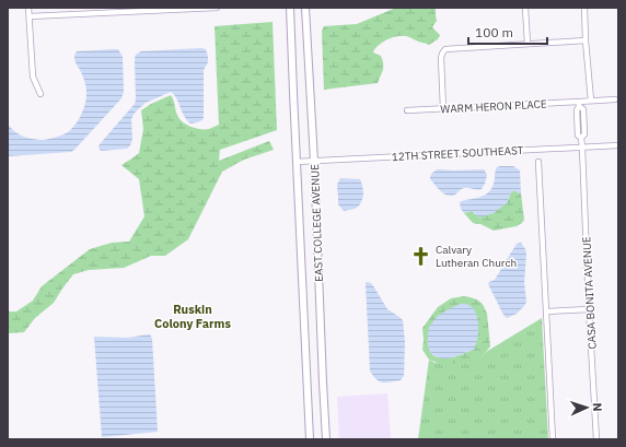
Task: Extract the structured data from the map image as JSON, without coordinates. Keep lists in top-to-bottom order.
{
  "streets": {
    "main road": ["EAST COLLEGE AVENUE"],
    "street": ["WARM HERON PLACE", "12TH STREET SOUTHEAST", "CASA BONITA AVENUE"]
  },
  "crossings": [
    ["WARM HERON PLACE", "CASA BONITA AVENUE"],
    ["12TH STREET SOUTHEAST", "EAST COLLEGE AVENUE"],
    ["12TH STREET SOUTHEAST", "CASA BONITA AVENUE"]
  ],
  "districts": ["Ruskin Colony Farms"],
  "places": {
    "church": ["Calvary Lutheran Church"]
  },
  "scale_bar": "100 m",
  "north": "right"
}
